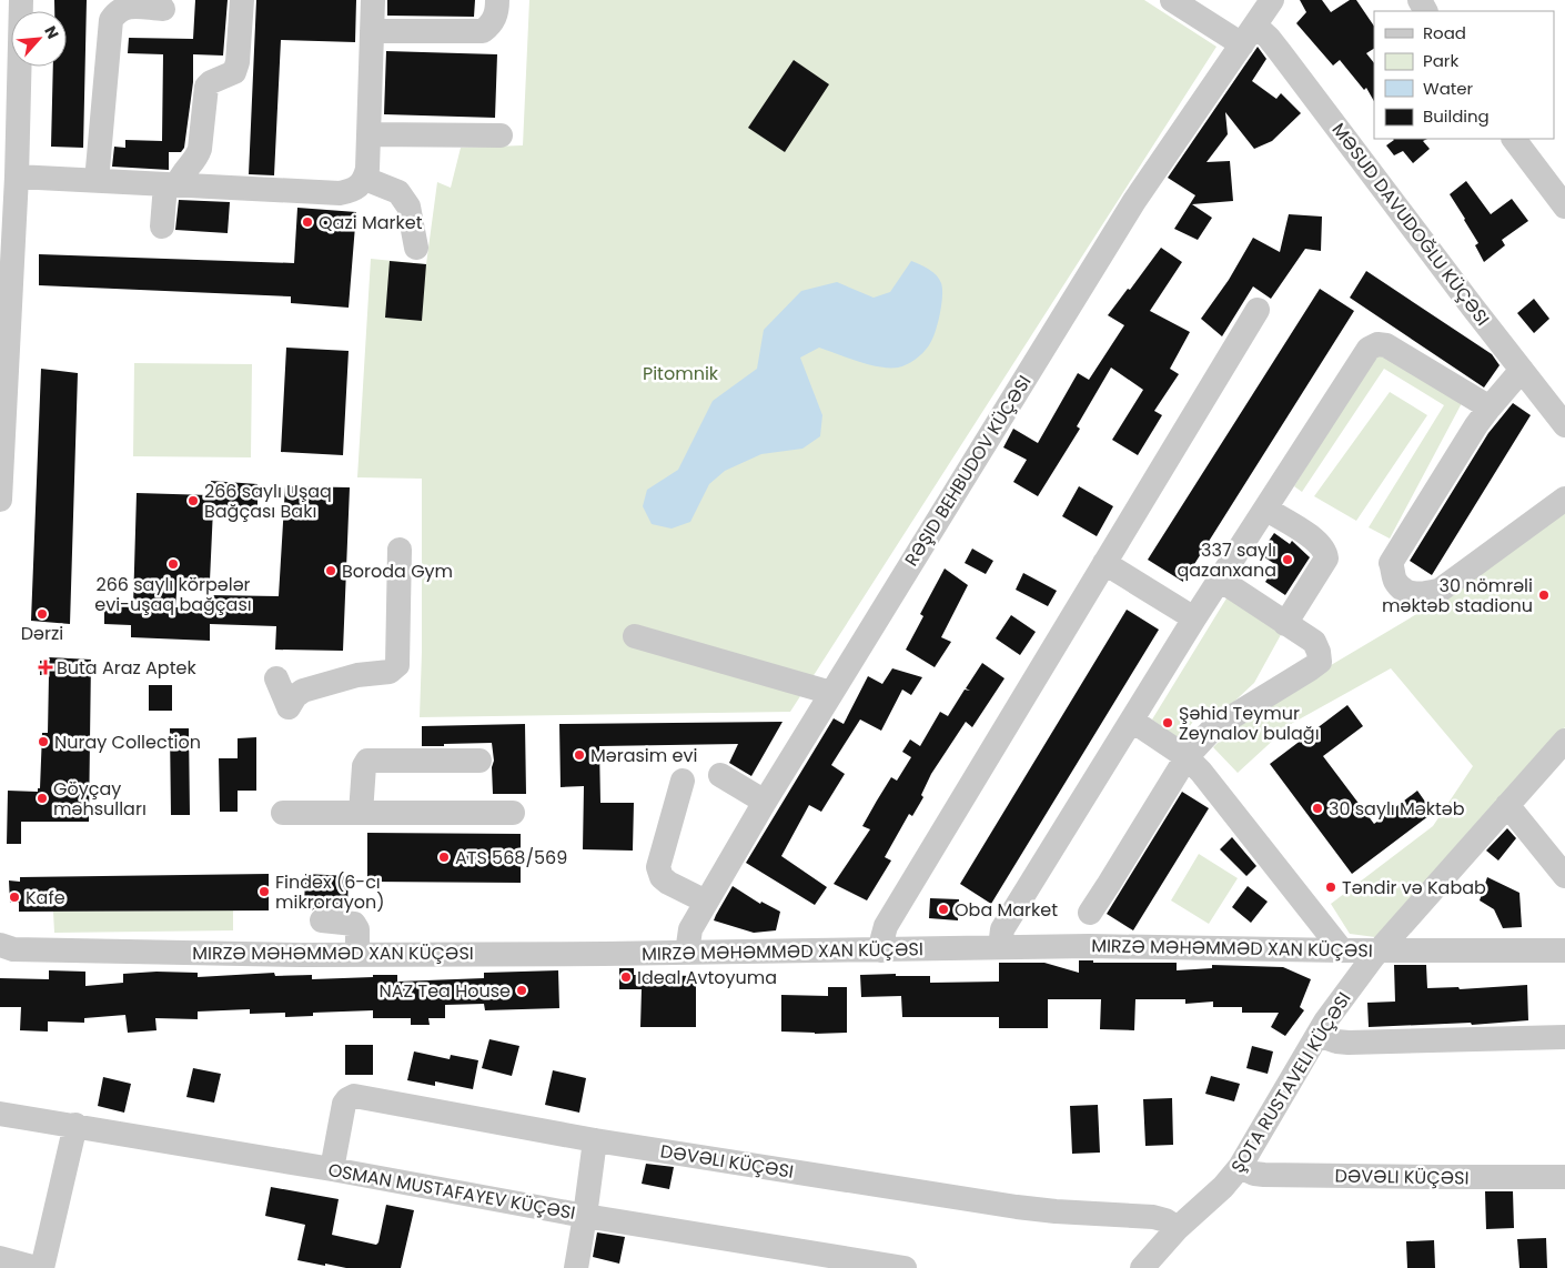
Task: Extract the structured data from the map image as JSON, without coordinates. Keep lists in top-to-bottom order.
{
  "streets": {
    "street": [
      "MƏSUD DAVUDOĞLU KÜÇƏSI",
      "RƏŞID BEHBUDOV KÜÇƏSI",
      "MIRZƏ MƏHƏMMƏD XAN KÜÇƏSI",
      "ŞOTA RUSTAVELI KÜÇƏSI",
      "DƏVƏLI KÜÇƏSI",
      "OSMAN MUSTAFAYEV KÜÇƏSI"
    ]
  },
  "crossings": [
    ["MƏSUD DAVUDOĞLU KÜÇƏSI", "RƏŞID BEHBUDOV KÜÇƏSI"],
    ["RƏŞID BEHBUDOV KÜÇƏSI", "MIRZƏ MƏHƏMMƏD XAN KÜÇƏSI"],
    ["MIRZƏ MƏHƏMMƏD XAN KÜÇƏSI", "ŞOTA RUSTAVELI KÜÇƏSI"],
    ["ŞOTA RUSTAVELI KÜÇƏSI", "DƏVƏLI KÜÇƏSI"],
    ["DƏVƏLI KÜÇƏSI", "OSMAN MUSTAFAYEV KÜÇƏSI"]
  ],
  "parks": ["Pitomnik"],
  "places": {
    "other": [
      "Qazi Market",
      "266 saylı Uşaq Bağçası Bakı",
      "337 saylı qazanxana",
      "266 saylı körpələr evi-uşaq bağçası",
      "Boroda Gym",
      "30 nömrəli məktəb stadionu",
      "Dərzi",
      "Şəhid Teymur Zeynalov bulağı",
      "Nuray Collection",
      "Mərasim evi",
      "Göyçay məhsulları",
      "30 saylı Məktəb",
      "ATS 568/569",
      "Təndir və Kabab",
      "Findex (6-cı mikrorayon)",
      "Kafe",
      "Oba Market",
      "Ideal Avtoyuma",
      "NAZ Tea House"
    ],
    "health": ["Buta Araz Aptek"]
  },
  "legend": [
    "Road",
    "Park",
    "Water",
    "Building"
  ],
  "north": "top right"
}
